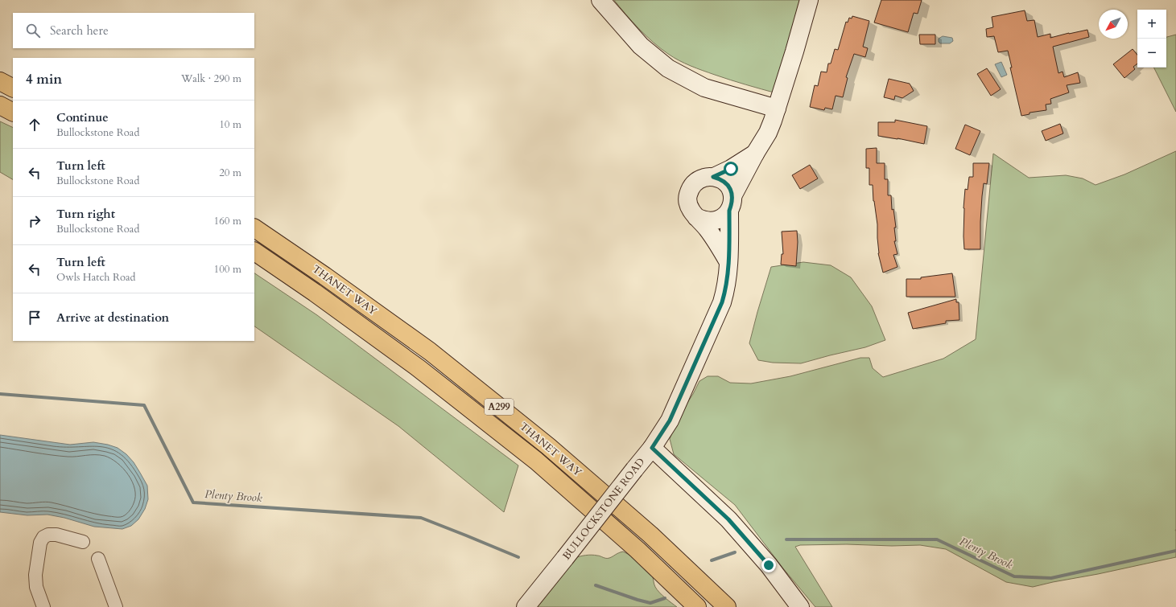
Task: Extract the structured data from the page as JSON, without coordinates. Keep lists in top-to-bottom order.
{
  "streets": {
    "highway": ["THANET WAY", "A299"],
    "street": ["BULLOCKSTONE ROAD"]
  },
  "water": ["Plenty Brook"],
  "north": "bottom left",
  "page": {
    "map_buttons": ["+", "−"],
    "search": "Search here",
    "heading": ["4 min", "Walk · 290 m"],
    "list": [
      ["Continue", "Bullockstone Road", "10 m"],
      ["Turn left", "Bullockstone Road", "20 m"],
      ["Turn right", "Bullockstone Road", "160 m"],
      ["Turn left", "Owls Hatch Road", "100 m"],
      "Arrive at destination"
    ]
  }
}
